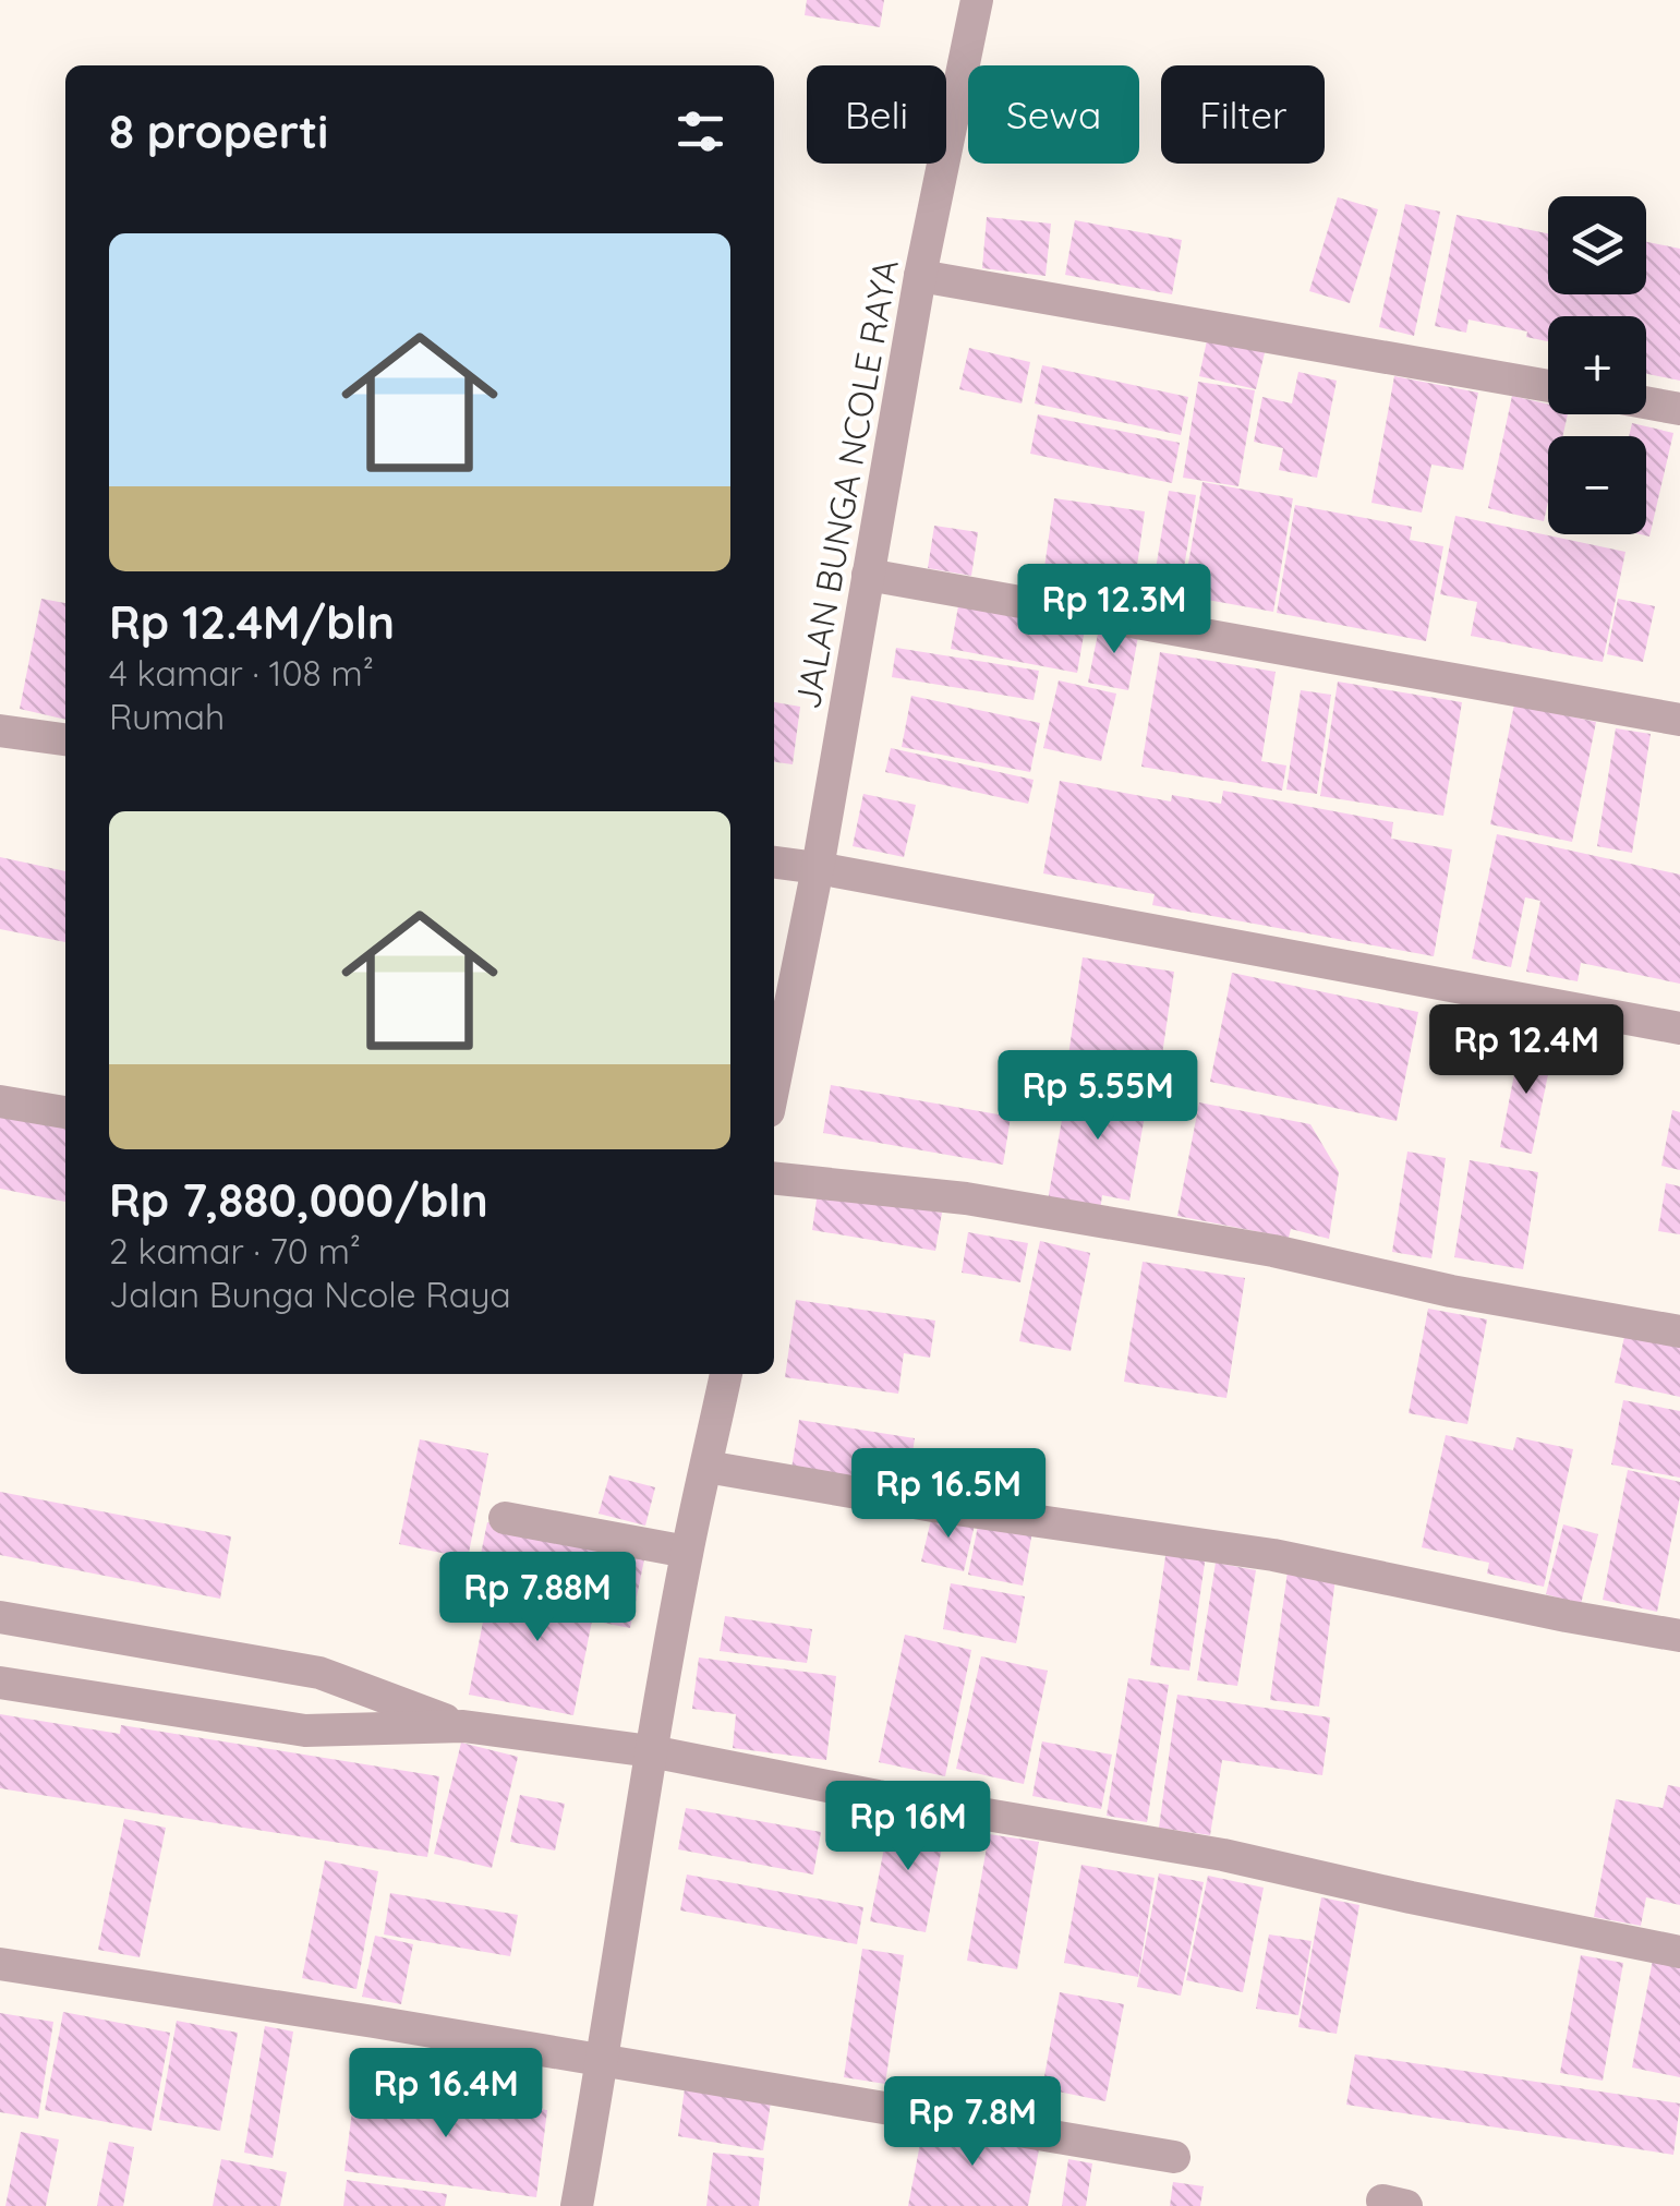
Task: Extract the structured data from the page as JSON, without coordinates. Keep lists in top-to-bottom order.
{
  "streets": {
    "street": ["JALAN BUNGA NCOLE RAYA"]
  },
  "page": {
    "chip": ["Beli", "Sewa", "Filter"],
    "heading": "8 properti",
    "map_buttons": ["+", "−"],
    "list": [
      {
        "name": "Rp 12.4M/bln",
        "note": "4 kamar · 108 m² · Rumah"
      },
      {
        "name": "Rp 7,880,000/bln",
        "note": "2 kamar · 70 m² · Jalan Bunga Ncole Raya"
      }
    ],
    "price": [
      "Rp 12.3M",
      "Rp 12.4M",
      "Rp 5.55M",
      "Rp 16.5M",
      "Rp 7.88M",
      "Rp 16M",
      "Rp 16.4M",
      "Rp 7.8M"
    ]
  }
}
